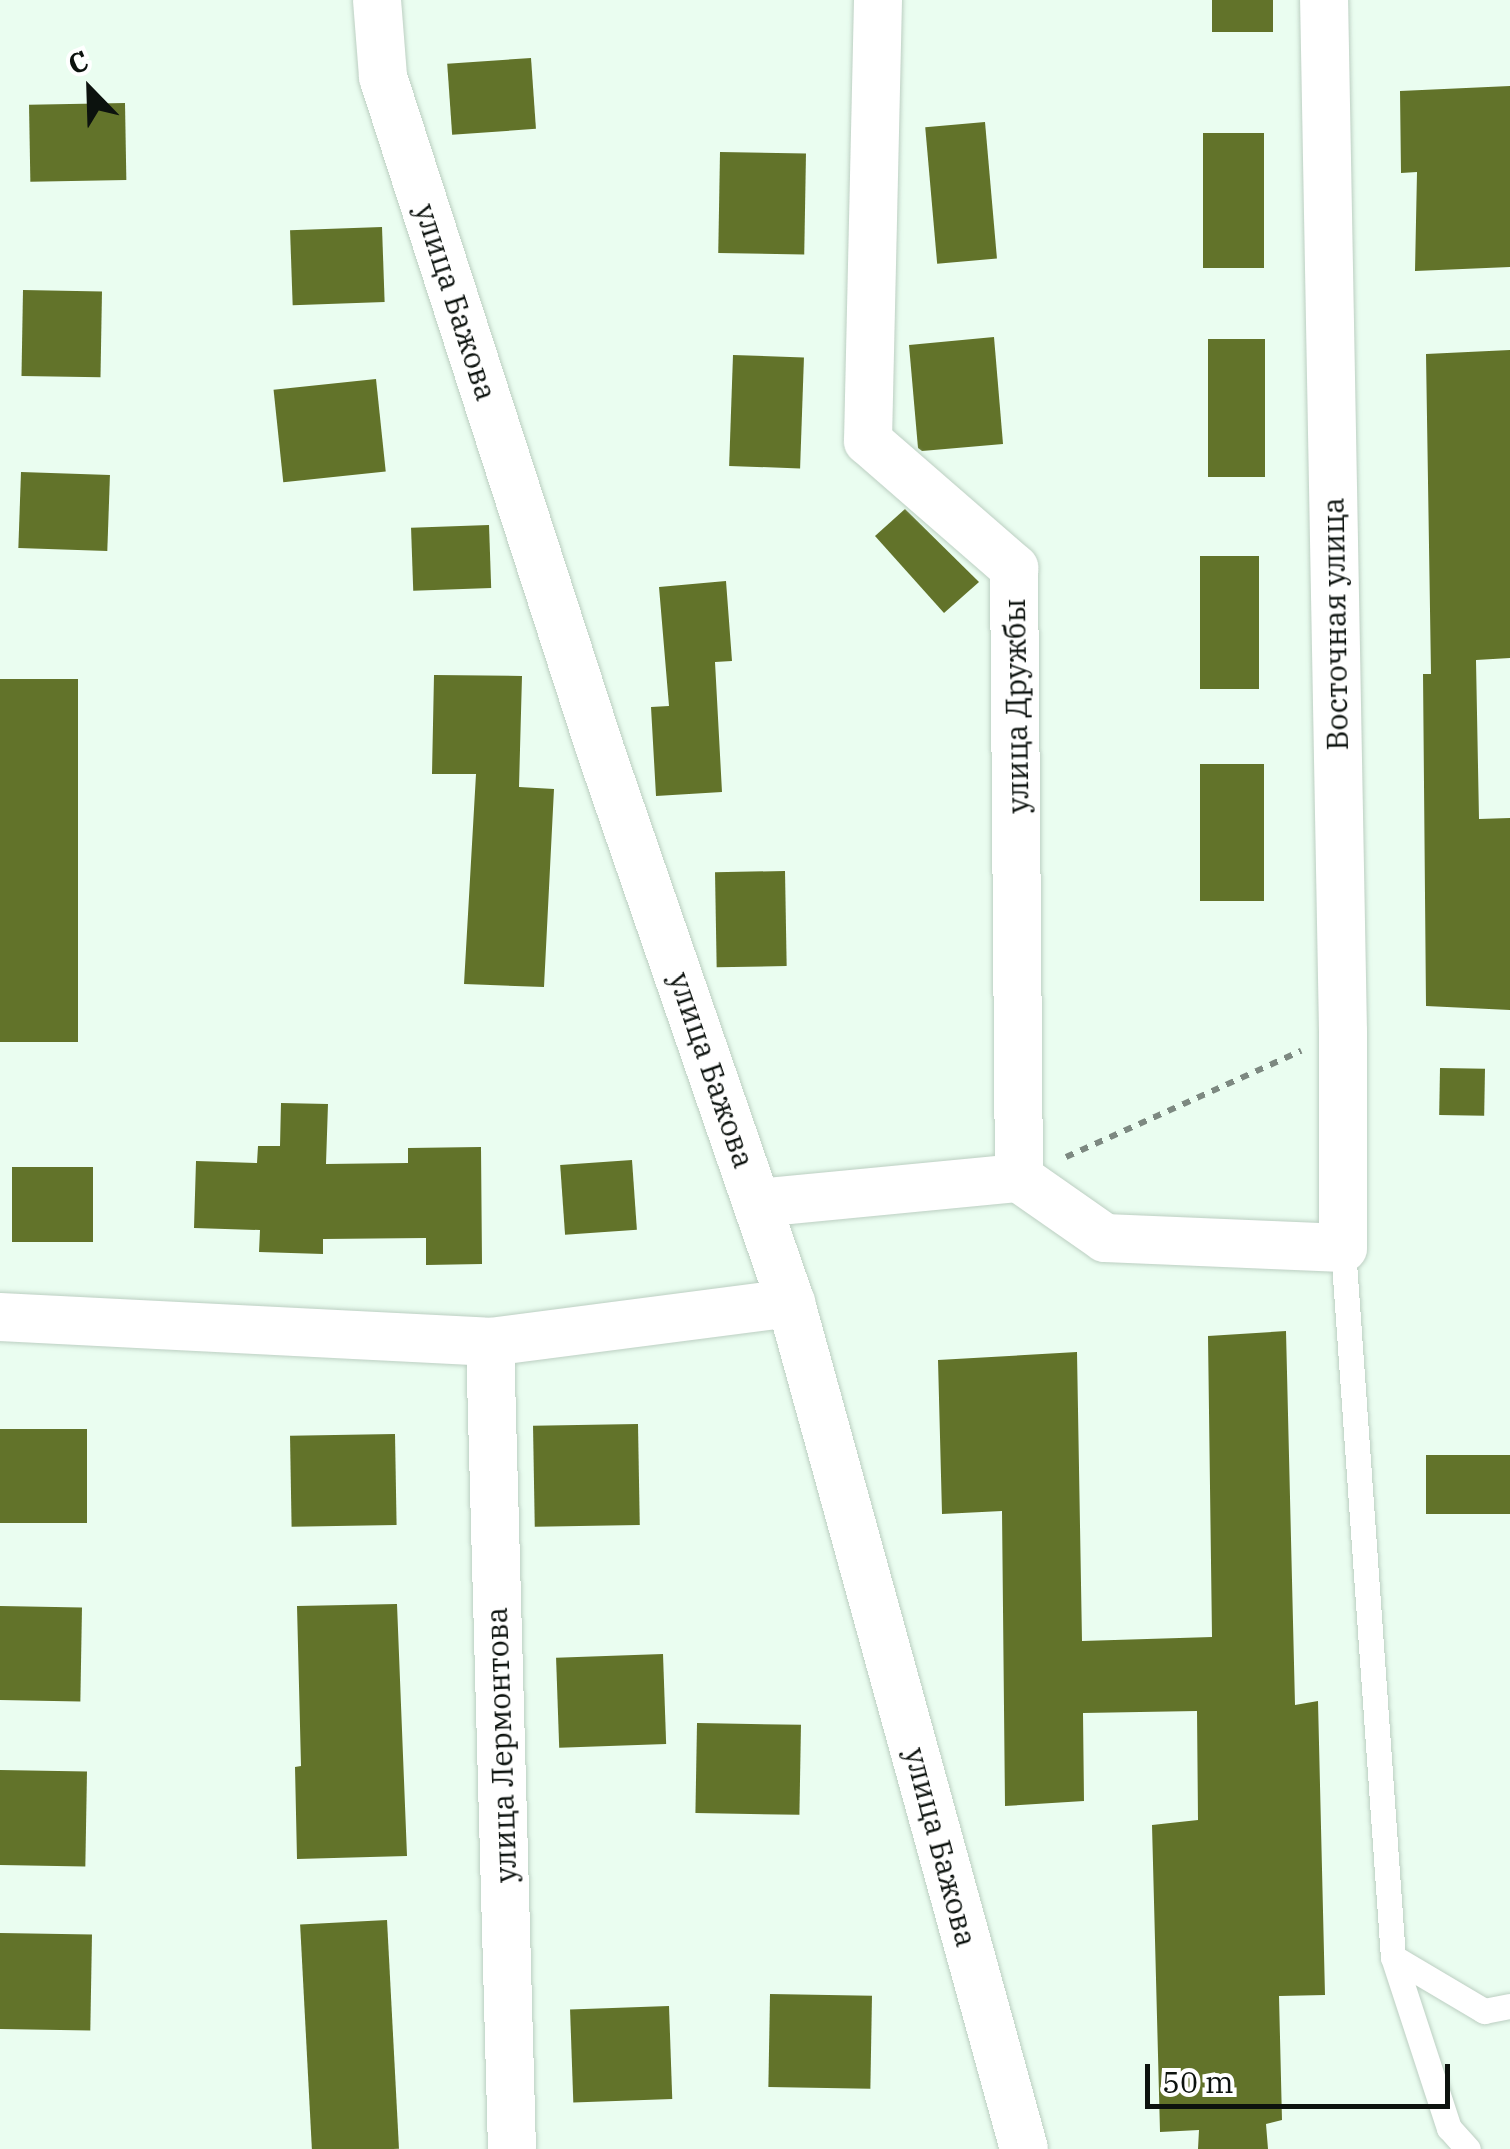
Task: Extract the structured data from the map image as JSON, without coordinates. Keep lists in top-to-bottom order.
{
  "streets": {
    "street": [
      "улица Бажова",
      "Восточная улица",
      "улица Дружбы",
      "улица Лермонтова"
    ]
  },
  "scale_bar": "50 m",
  "north": "top left"
}
